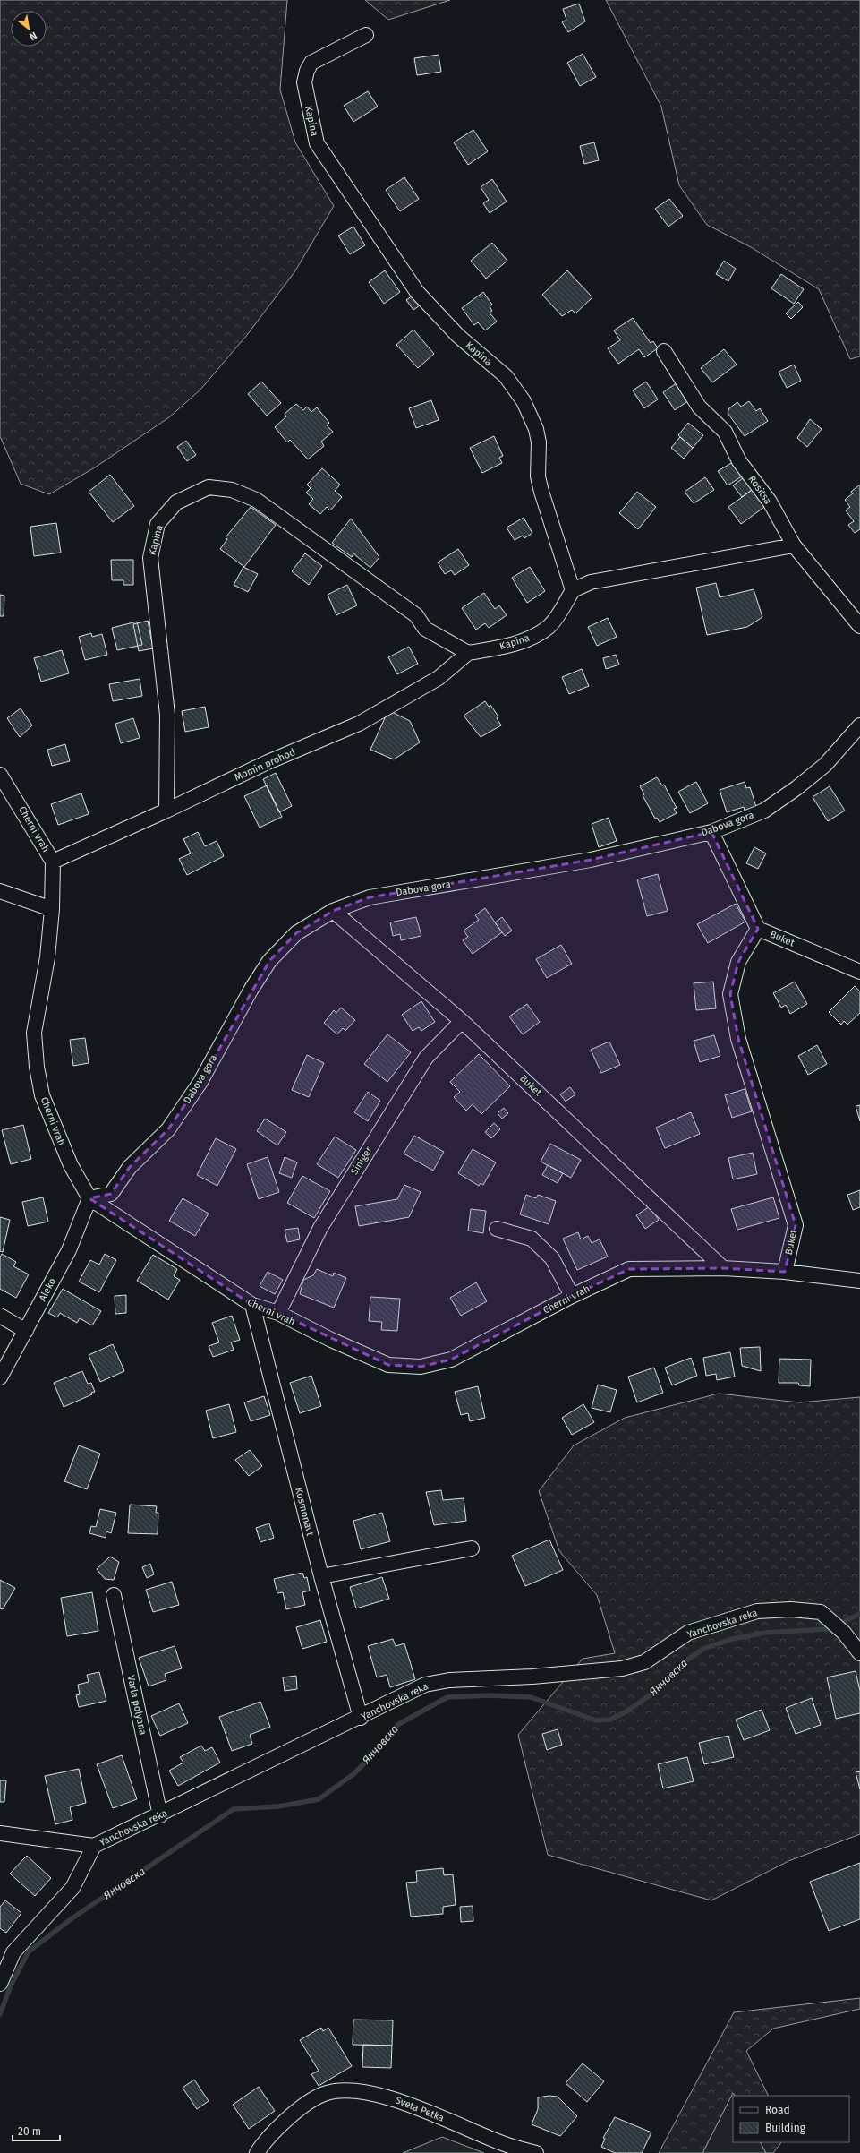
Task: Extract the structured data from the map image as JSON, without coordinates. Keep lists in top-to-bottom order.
{
  "streets": {
    "street": [
      "Kapina",
      "Rositsa",
      "Momin prohod",
      "Dabova gora",
      "Cherni vrah",
      "Buket",
      "Siniger",
      "Aleko",
      "Kosmonavt",
      "Yanchovska reka",
      "Varla polyana",
      "Sveta Petka"
    ]
  },
  "crossings": [
    ["Kapina", "Momin prohod"],
    ["Momin prohod", "Cherni vrah"],
    ["Dabova gora", "Cherni vrah"],
    ["Dabova gora", "Buket"],
    ["Dabova gora", "Aleko"],
    ["Cherni vrah", "Buket"],
    ["Cherni vrah", "Siniger"],
    ["Cherni vrah", "Aleko"],
    ["Cherni vrah", "Kosmonavt"],
    ["Buket", "Siniger"],
    ["Kosmonavt", "Yanchovska reka"],
    ["Yanchovska reka", "Varla polyana"]
  ],
  "water": ["Янчовска"],
  "legend": ["Road", "Building"],
  "scale_bar": "20 m",
  "north": "bottom right"
}
